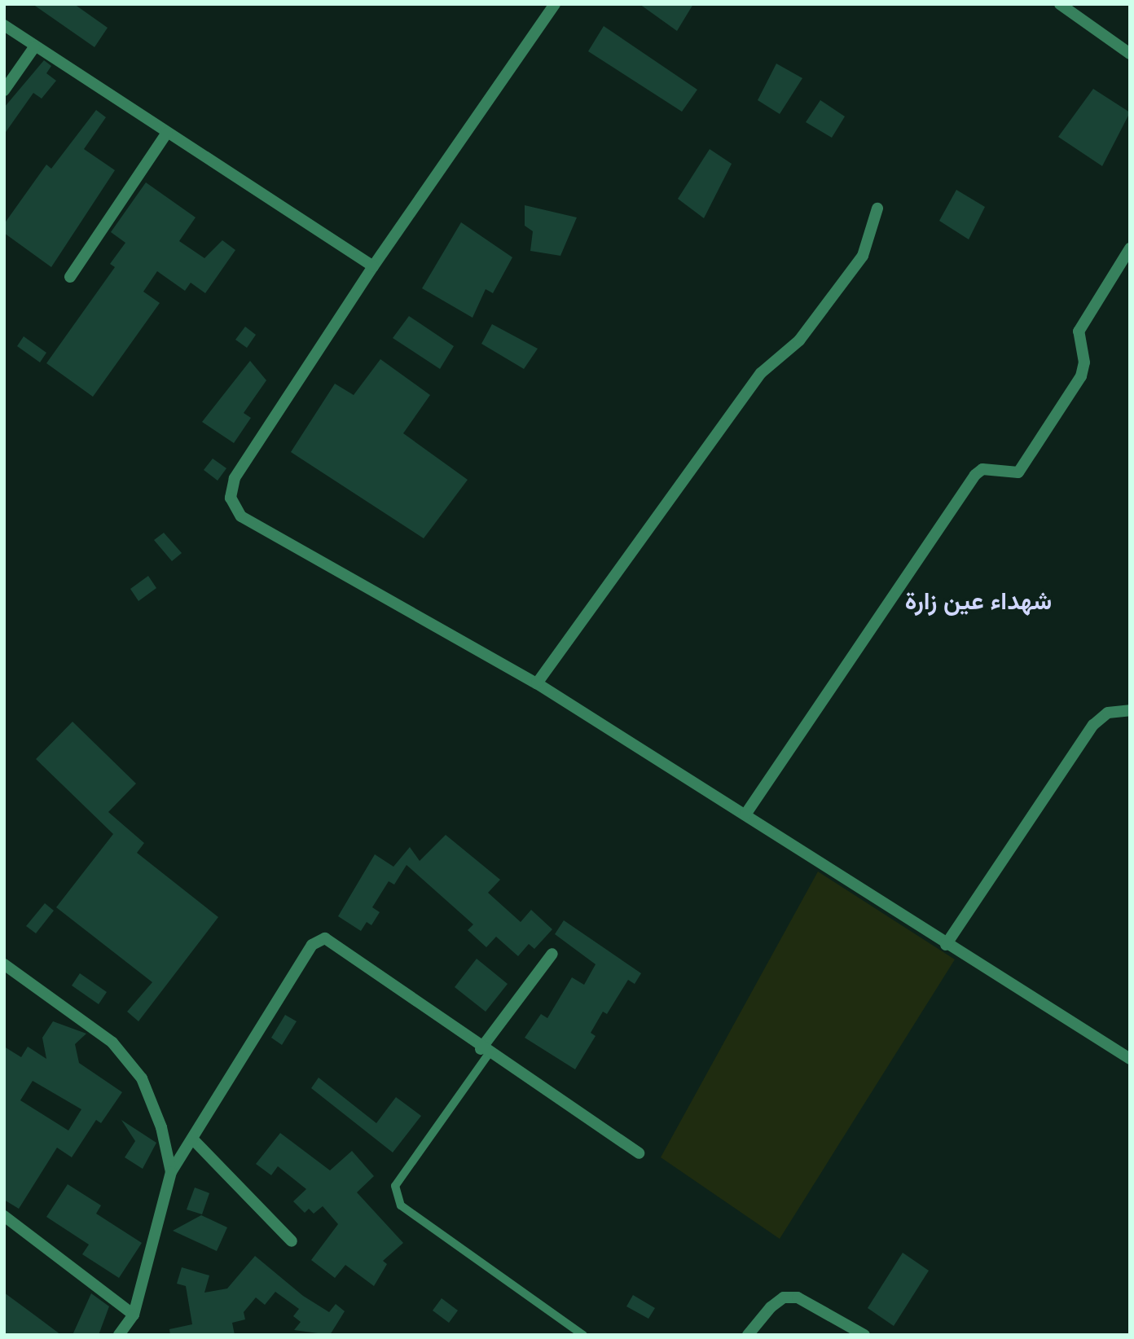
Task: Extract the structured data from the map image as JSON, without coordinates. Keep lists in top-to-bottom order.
{
  "districts": ["شهداء عين زارة"]
}
